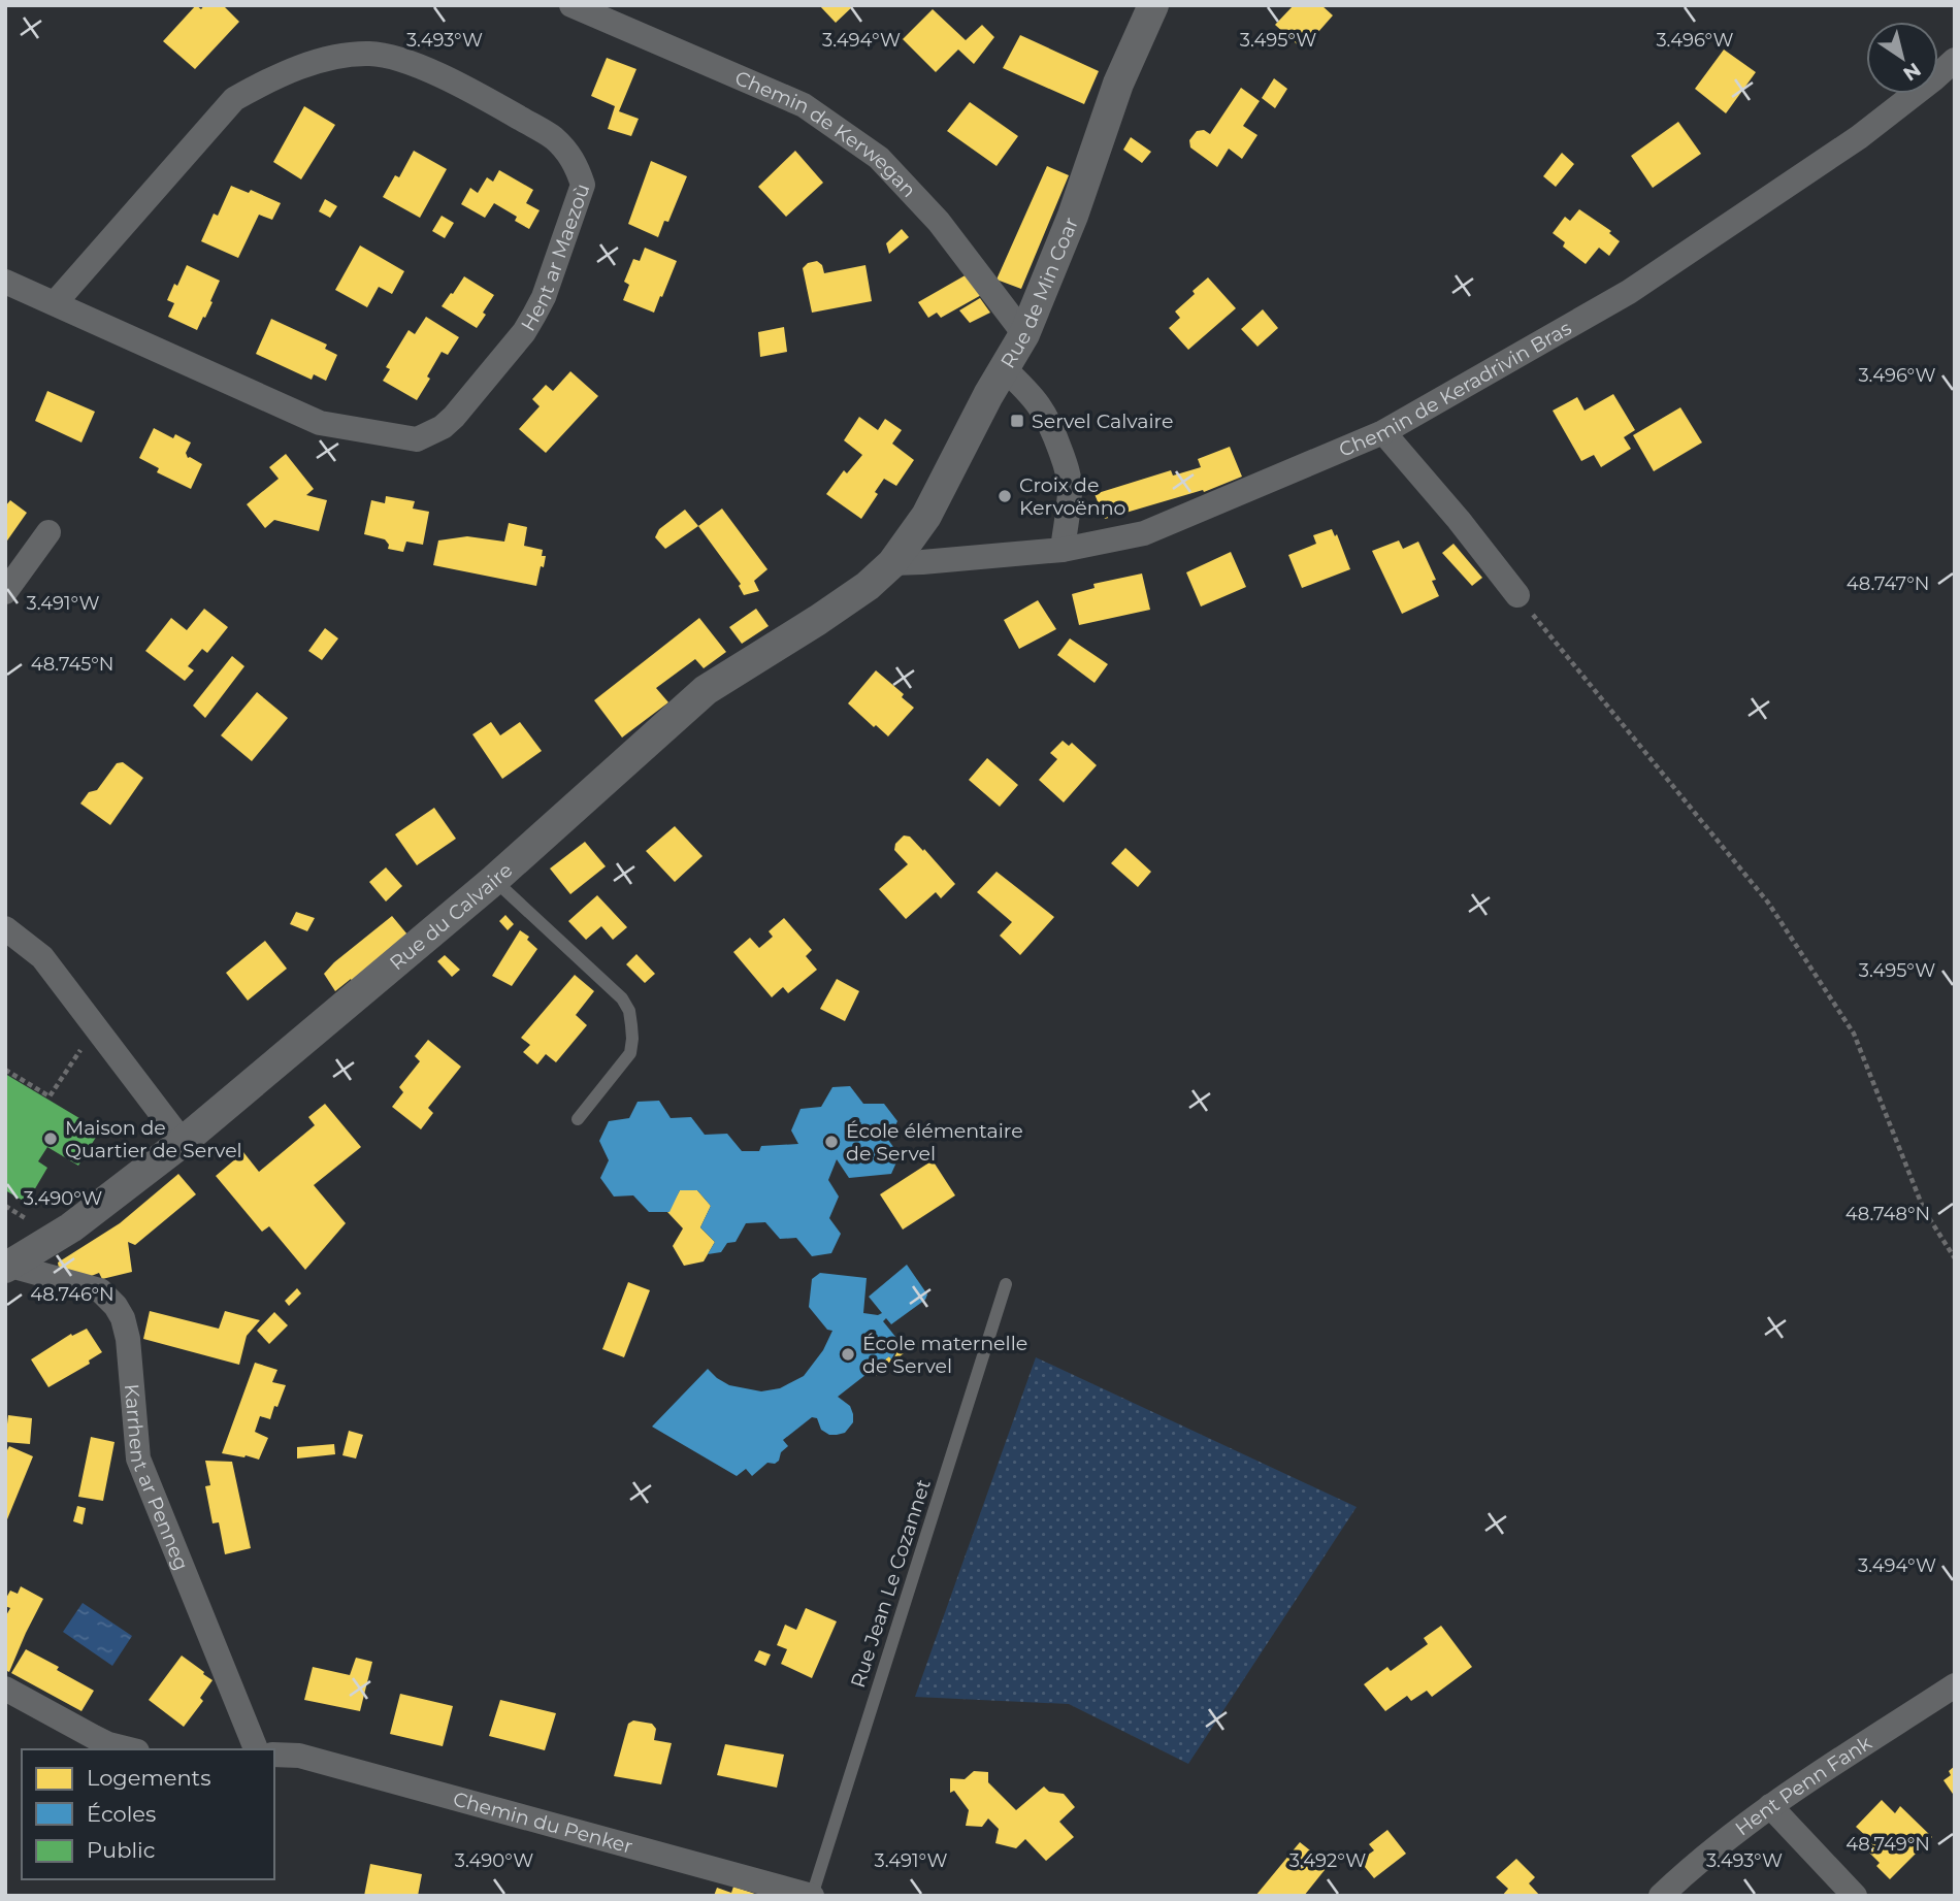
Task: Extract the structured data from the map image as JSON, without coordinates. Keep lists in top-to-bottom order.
{
  "streets": {
    "street": [
      "Chemin de Kerwegan",
      "Hent ar Maezoù",
      "Rue de Min Coar",
      "Chemin de Keradrivin Bras",
      "Rue du Calvaire",
      "Karrhent ar Penneg",
      "Hent Penn Fank",
      "Chemin du Penker"
    ],
    "lane": ["Rue Jean Le Cozannet"]
  },
  "crossings": [
    ["Chemin de Kerwegan", "Rue de Min Coar"],
    ["Rue de Min Coar", "Chemin de Keradrivin Bras"],
    ["Rue de Min Coar", "Rue du Calvaire"],
    ["Chemin de Keradrivin Bras", "Rue du Calvaire"],
    ["Rue du Calvaire", "Karrhent ar Penneg"],
    ["Rue Jean Le Cozannet", "Chemin du Penker"]
  ],
  "places": {
    "transit": ["Servel Calvaire"],
    "other": [
      "Croix de Kervoënno",
      "Maison de Quartier de Servel",
      "École élémentaire de Servel",
      "École maternelle de Servel"
    ]
  },
  "legend": ["Logements", "Écoles", "Public"],
  "north": "bottom right",
  "coordinates": [
    "3.493°W",
    "3.494°W",
    "3.495°W",
    "3.496°W",
    "48.747°N",
    "3.491°W",
    "48.745°N",
    "3.490°W",
    "48.748°N",
    "48.746°N",
    "48.749°N",
    "3.492°W"
  ]
}
